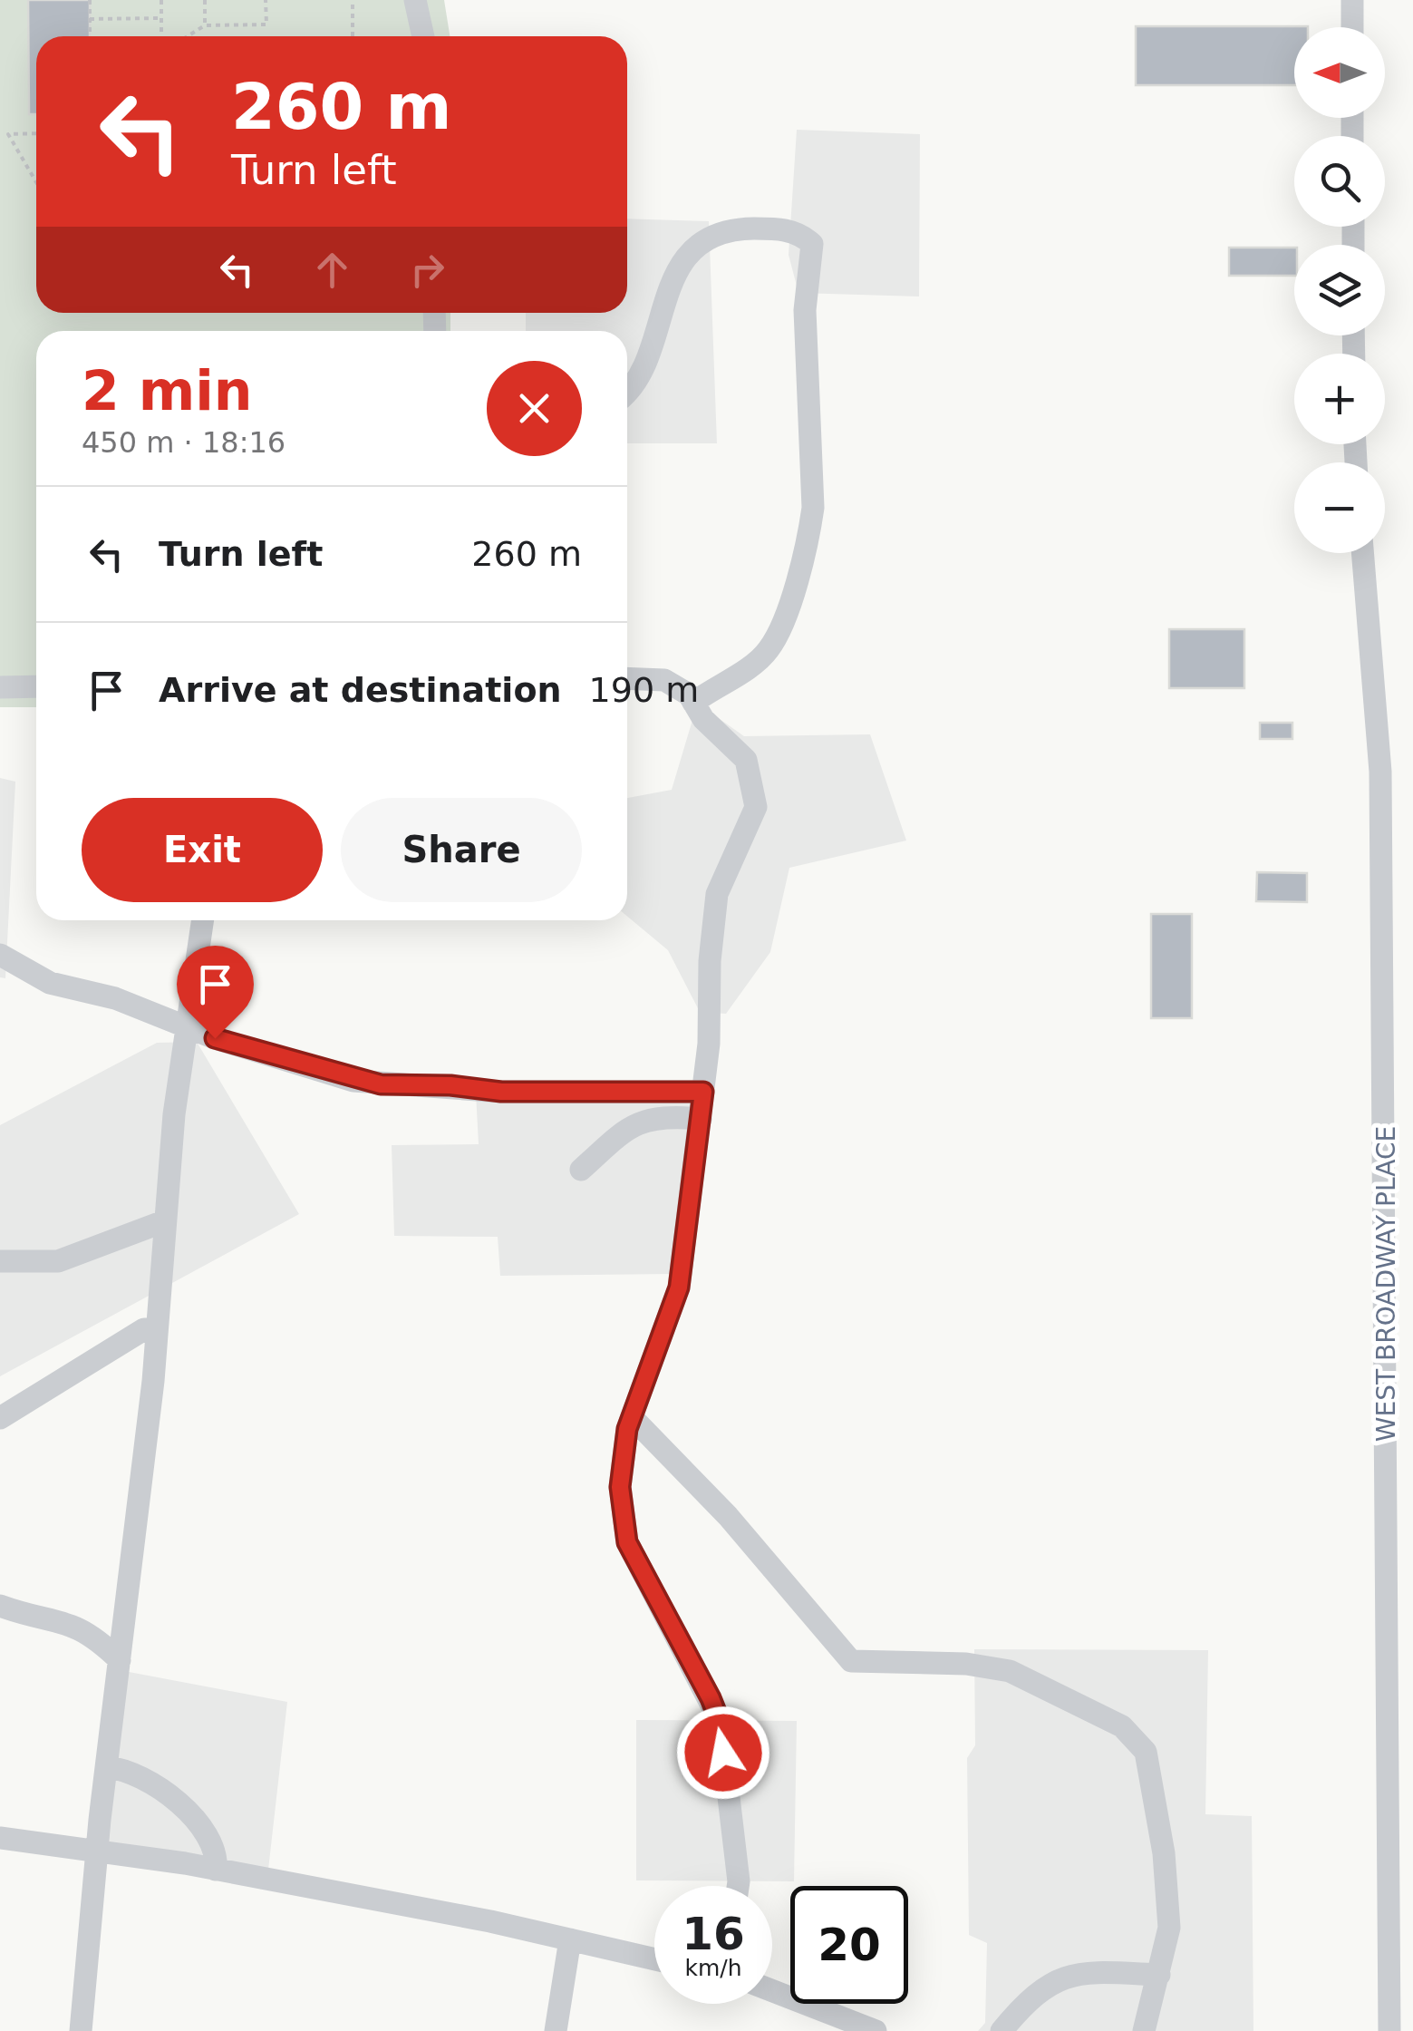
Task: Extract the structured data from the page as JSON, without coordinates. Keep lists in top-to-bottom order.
{
  "streets": {
    "street": ["WEST BROADWAY PLACE"]
  },
  "north": "left",
  "page": {
    "map_buttons": ["+", "−"],
    "turn": ["260 m", "Turn left"],
    "heading": ["2 min", "450 m · 18:16"],
    "list": [
      {
        "name": "Turn left",
        "value": "260 m"
      },
      {
        "name": "Arrive at destination",
        "value": "190 m"
      }
    ],
    "buttons": ["Exit", "Share"],
    "speed": "16 km/h",
    "limit": "20"
  }
}
